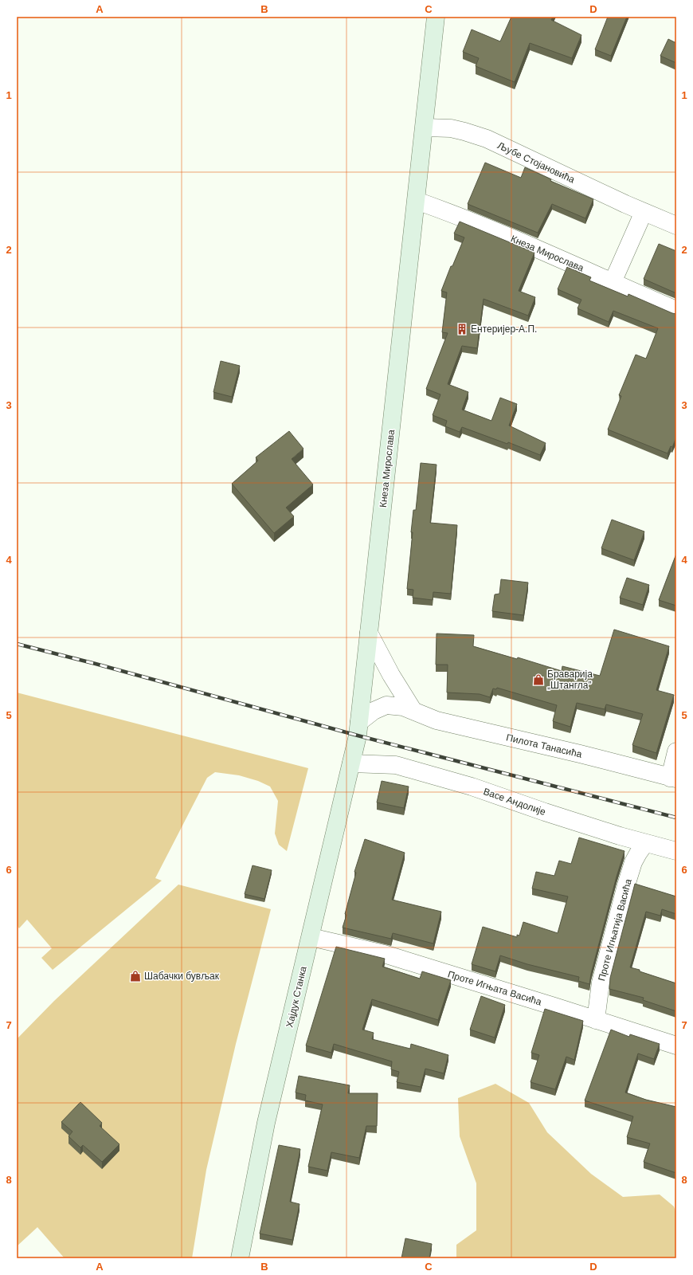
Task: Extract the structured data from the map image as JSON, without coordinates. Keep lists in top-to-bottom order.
{
  "streets": {
    "street": [
      "Љубе Стојановића",
      "Кнеза Мирослава",
      "Пилота Танасића",
      "Васе Андолије",
      "Проте Игњатија Васића",
      "Проте Игњата Васића",
      "Хајдук Станка"
    ]
  },
  "crossings": [
    ["Љубе Стојановића", "Кнеза Мирослава"],
    ["Кнеза Мирослава", "Пилота Танасића"],
    ["Кнеза Мирослава", "Хајдук Станка"],
    ["Пилота Танасића", "Хајдук Станка"],
    ["Васе Андолије", "Проте Игњатија Васића"],
    ["Васе Андолије", "Хајдук Станка"],
    ["Проте Игњатија Васића", "Проте Игњата Васића"],
    ["Проте Игњата Васића", "Хајдук Станка"]
  ],
  "places": {
    "building": ["Ентеријер-А.П."],
    "shop": ["Браварија „Штангла”", "Шабачки бувљак"]
  },
  "grid": {
    "columns": [
      "A",
      "B",
      "C",
      "D"
    ],
    "rows": [
      "1",
      "2",
      "3",
      "4",
      "5",
      "6",
      "7",
      "8"
    ]
  }
}
